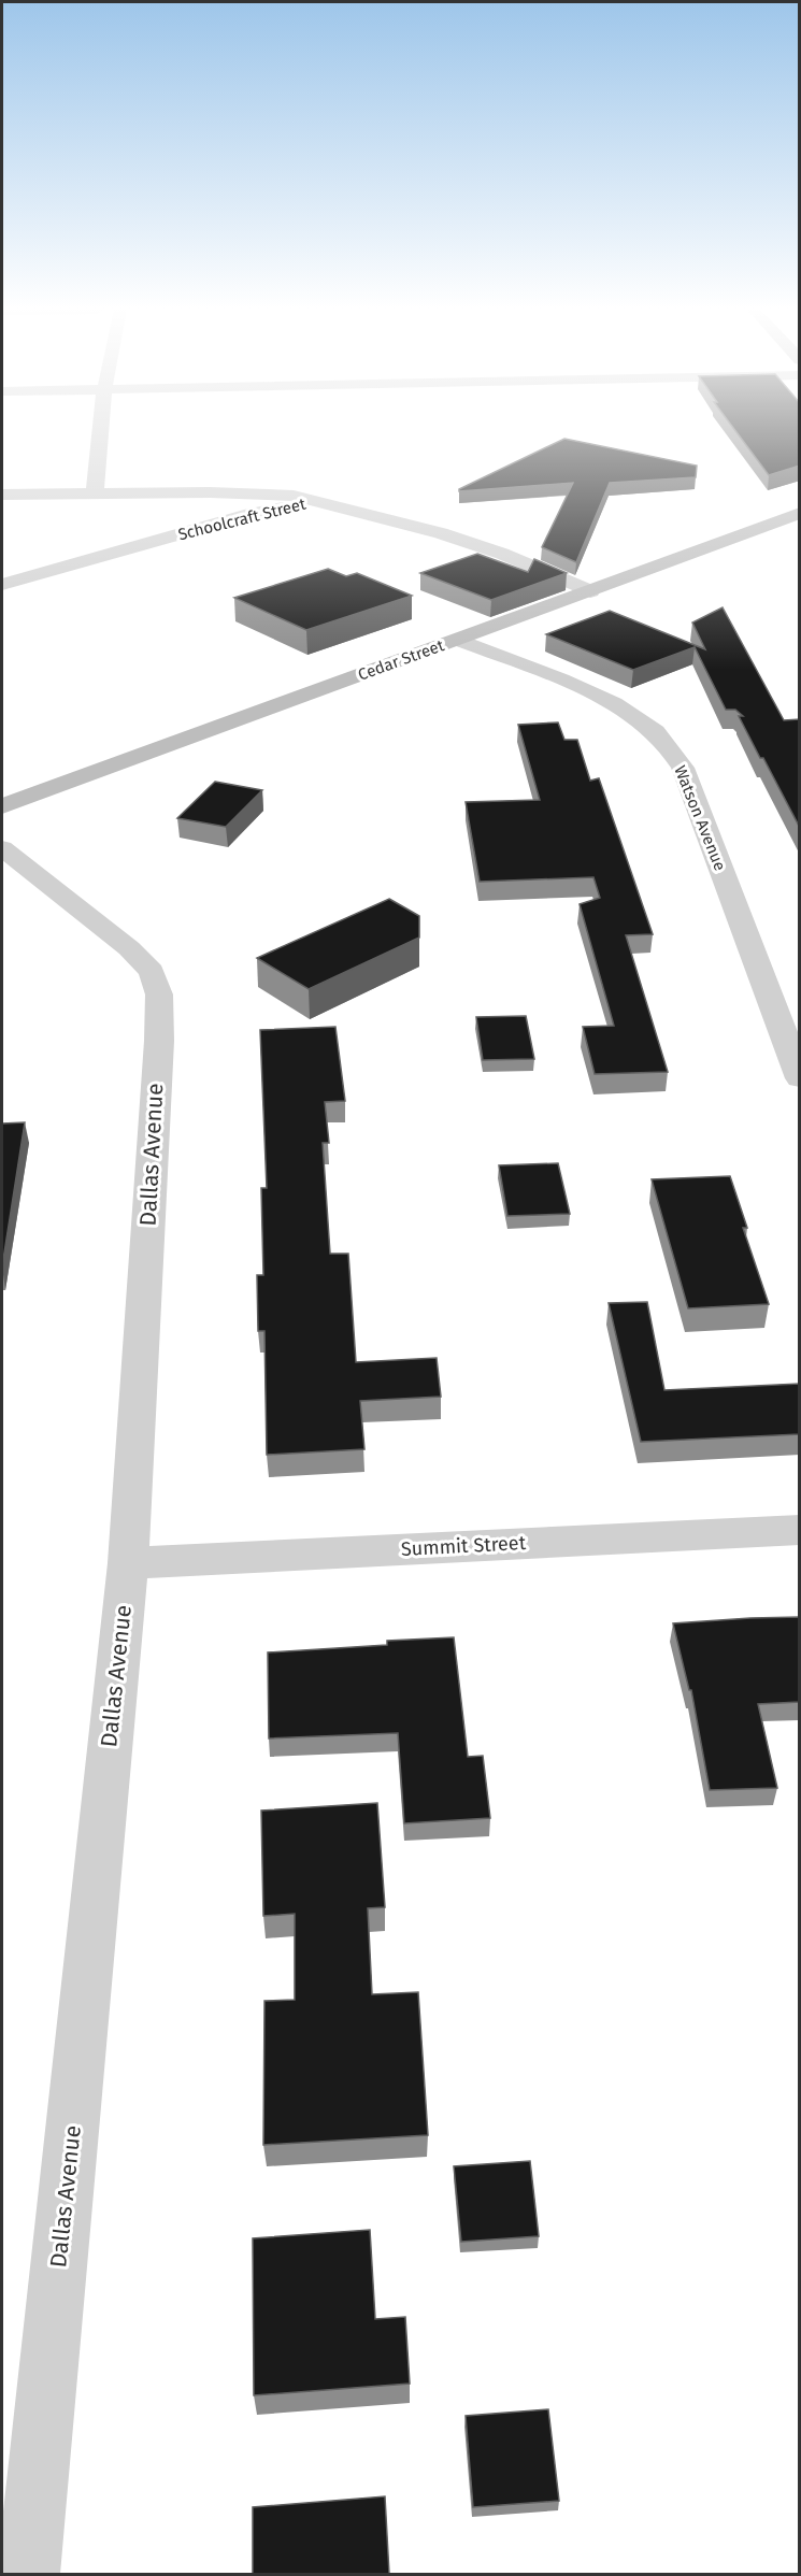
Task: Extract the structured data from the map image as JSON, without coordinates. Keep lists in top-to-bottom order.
{
  "streets": {
    "main road": ["Cedar Street"],
    "street": [
      "Schoolcraft Street",
      "Watson Avenue",
      "Dallas Avenue",
      "Summit Street"
    ]
  },
  "crossings": [
    ["Schoolcraft Street", "Cedar Street"],
    ["Cedar Street", "Watson Avenue"],
    ["Dallas Avenue", "Summit Street"]
  ]
}
